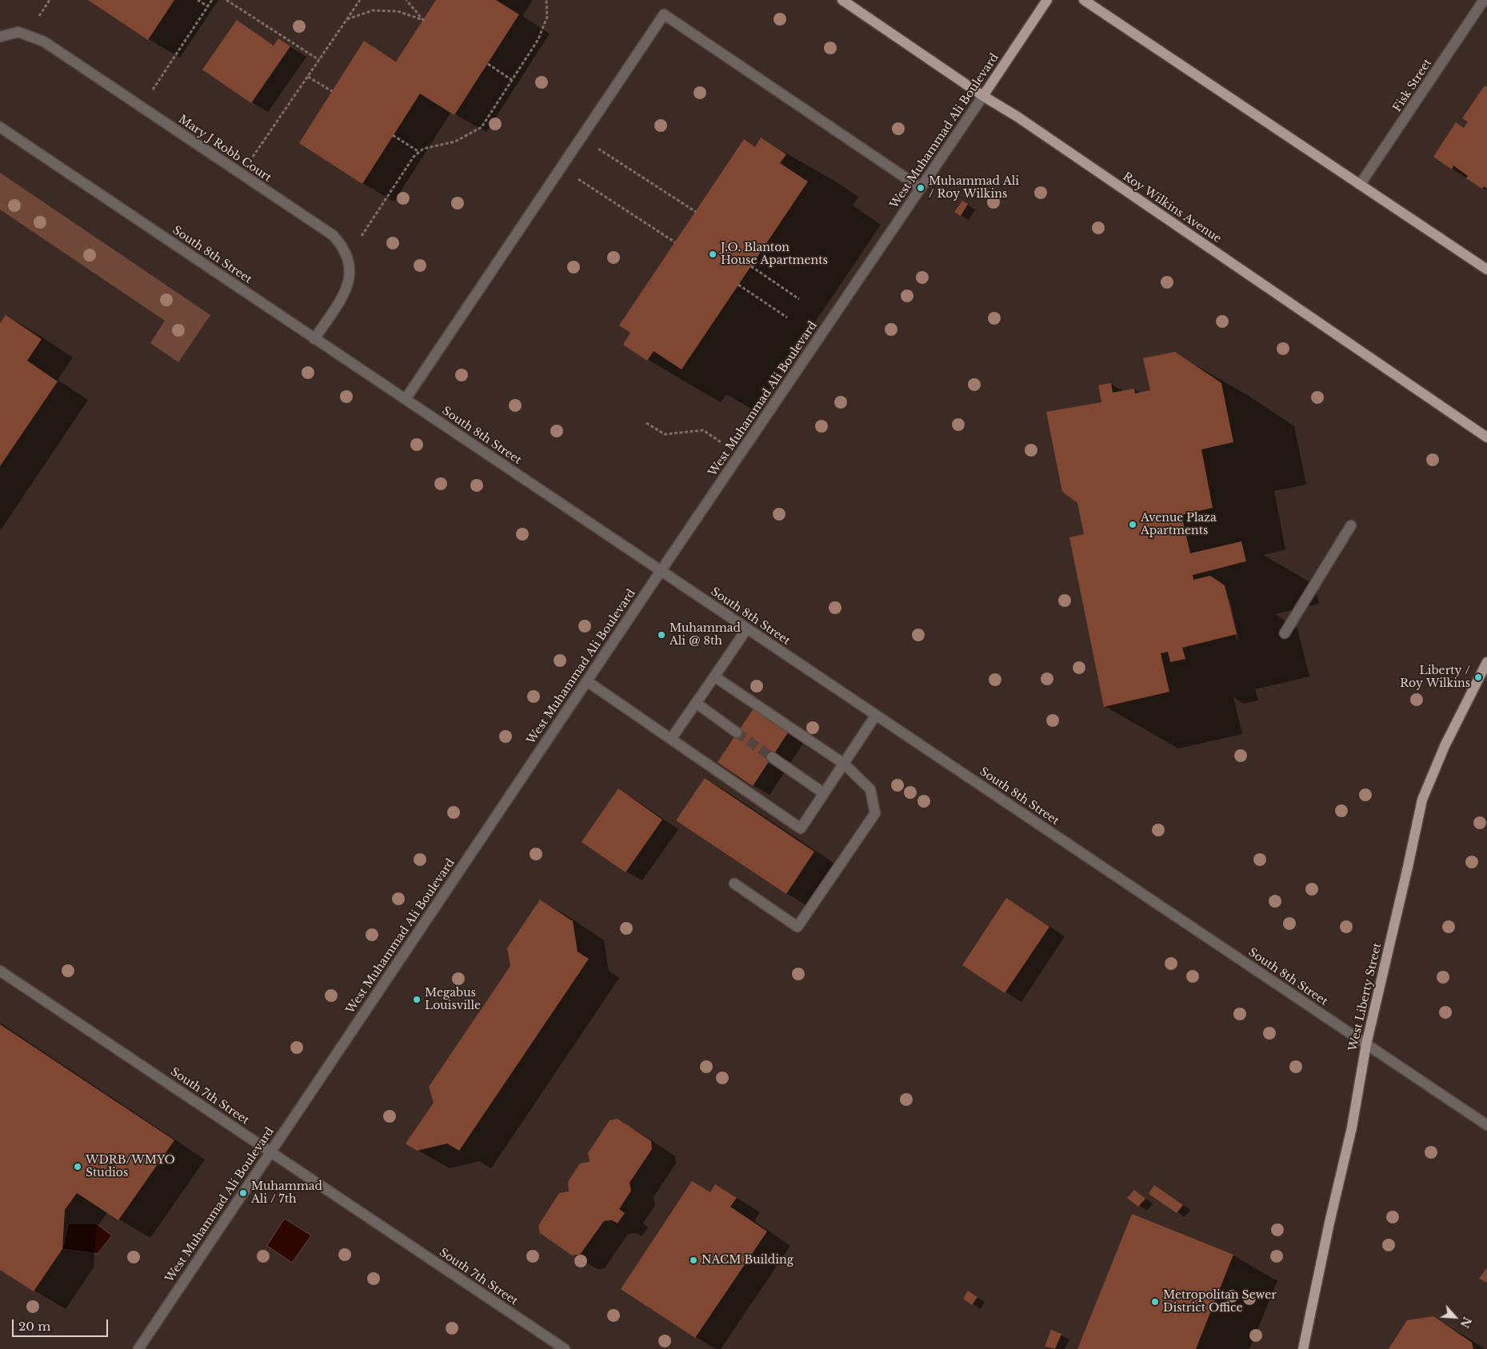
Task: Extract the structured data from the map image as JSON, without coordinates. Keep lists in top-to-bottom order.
{
  "streets": {
    "main road": ["West Muhammad Ali Boulevard", "Roy Wilkins Avenue", "West Liberty Street"],
    "street": [
      "Fisk Street",
      "Mary J Robb Court",
      "South 8th Street",
      "South 7th Street"
    ]
  },
  "crossings": [
    ["West Muhammad Ali Boulevard", "Roy Wilkins Avenue"],
    ["West Muhammad Ali Boulevard", "South 8th Street"],
    ["West Muhammad Ali Boulevard", "South 7th Street"],
    ["Mary J Robb Court", "South 8th Street"],
    ["South 8th Street", "West Liberty Street"]
  ],
  "places": [
    "Muhammad Ali / Roy Wilkins",
    "J.O. Blanton House Apartments",
    "Avenue Plaza Apartments",
    "Muhammad Ali @ 8th",
    "Liberty / Roy Wilkins",
    "Megabus Louisville",
    "WDRB/WMYO Studios",
    "Muhammad Ali / 7th",
    "NACM Building",
    "Metropolitan Sewer District Office"
  ],
  "scale_bar": "20 m",
  "north": "bottom right"
}
